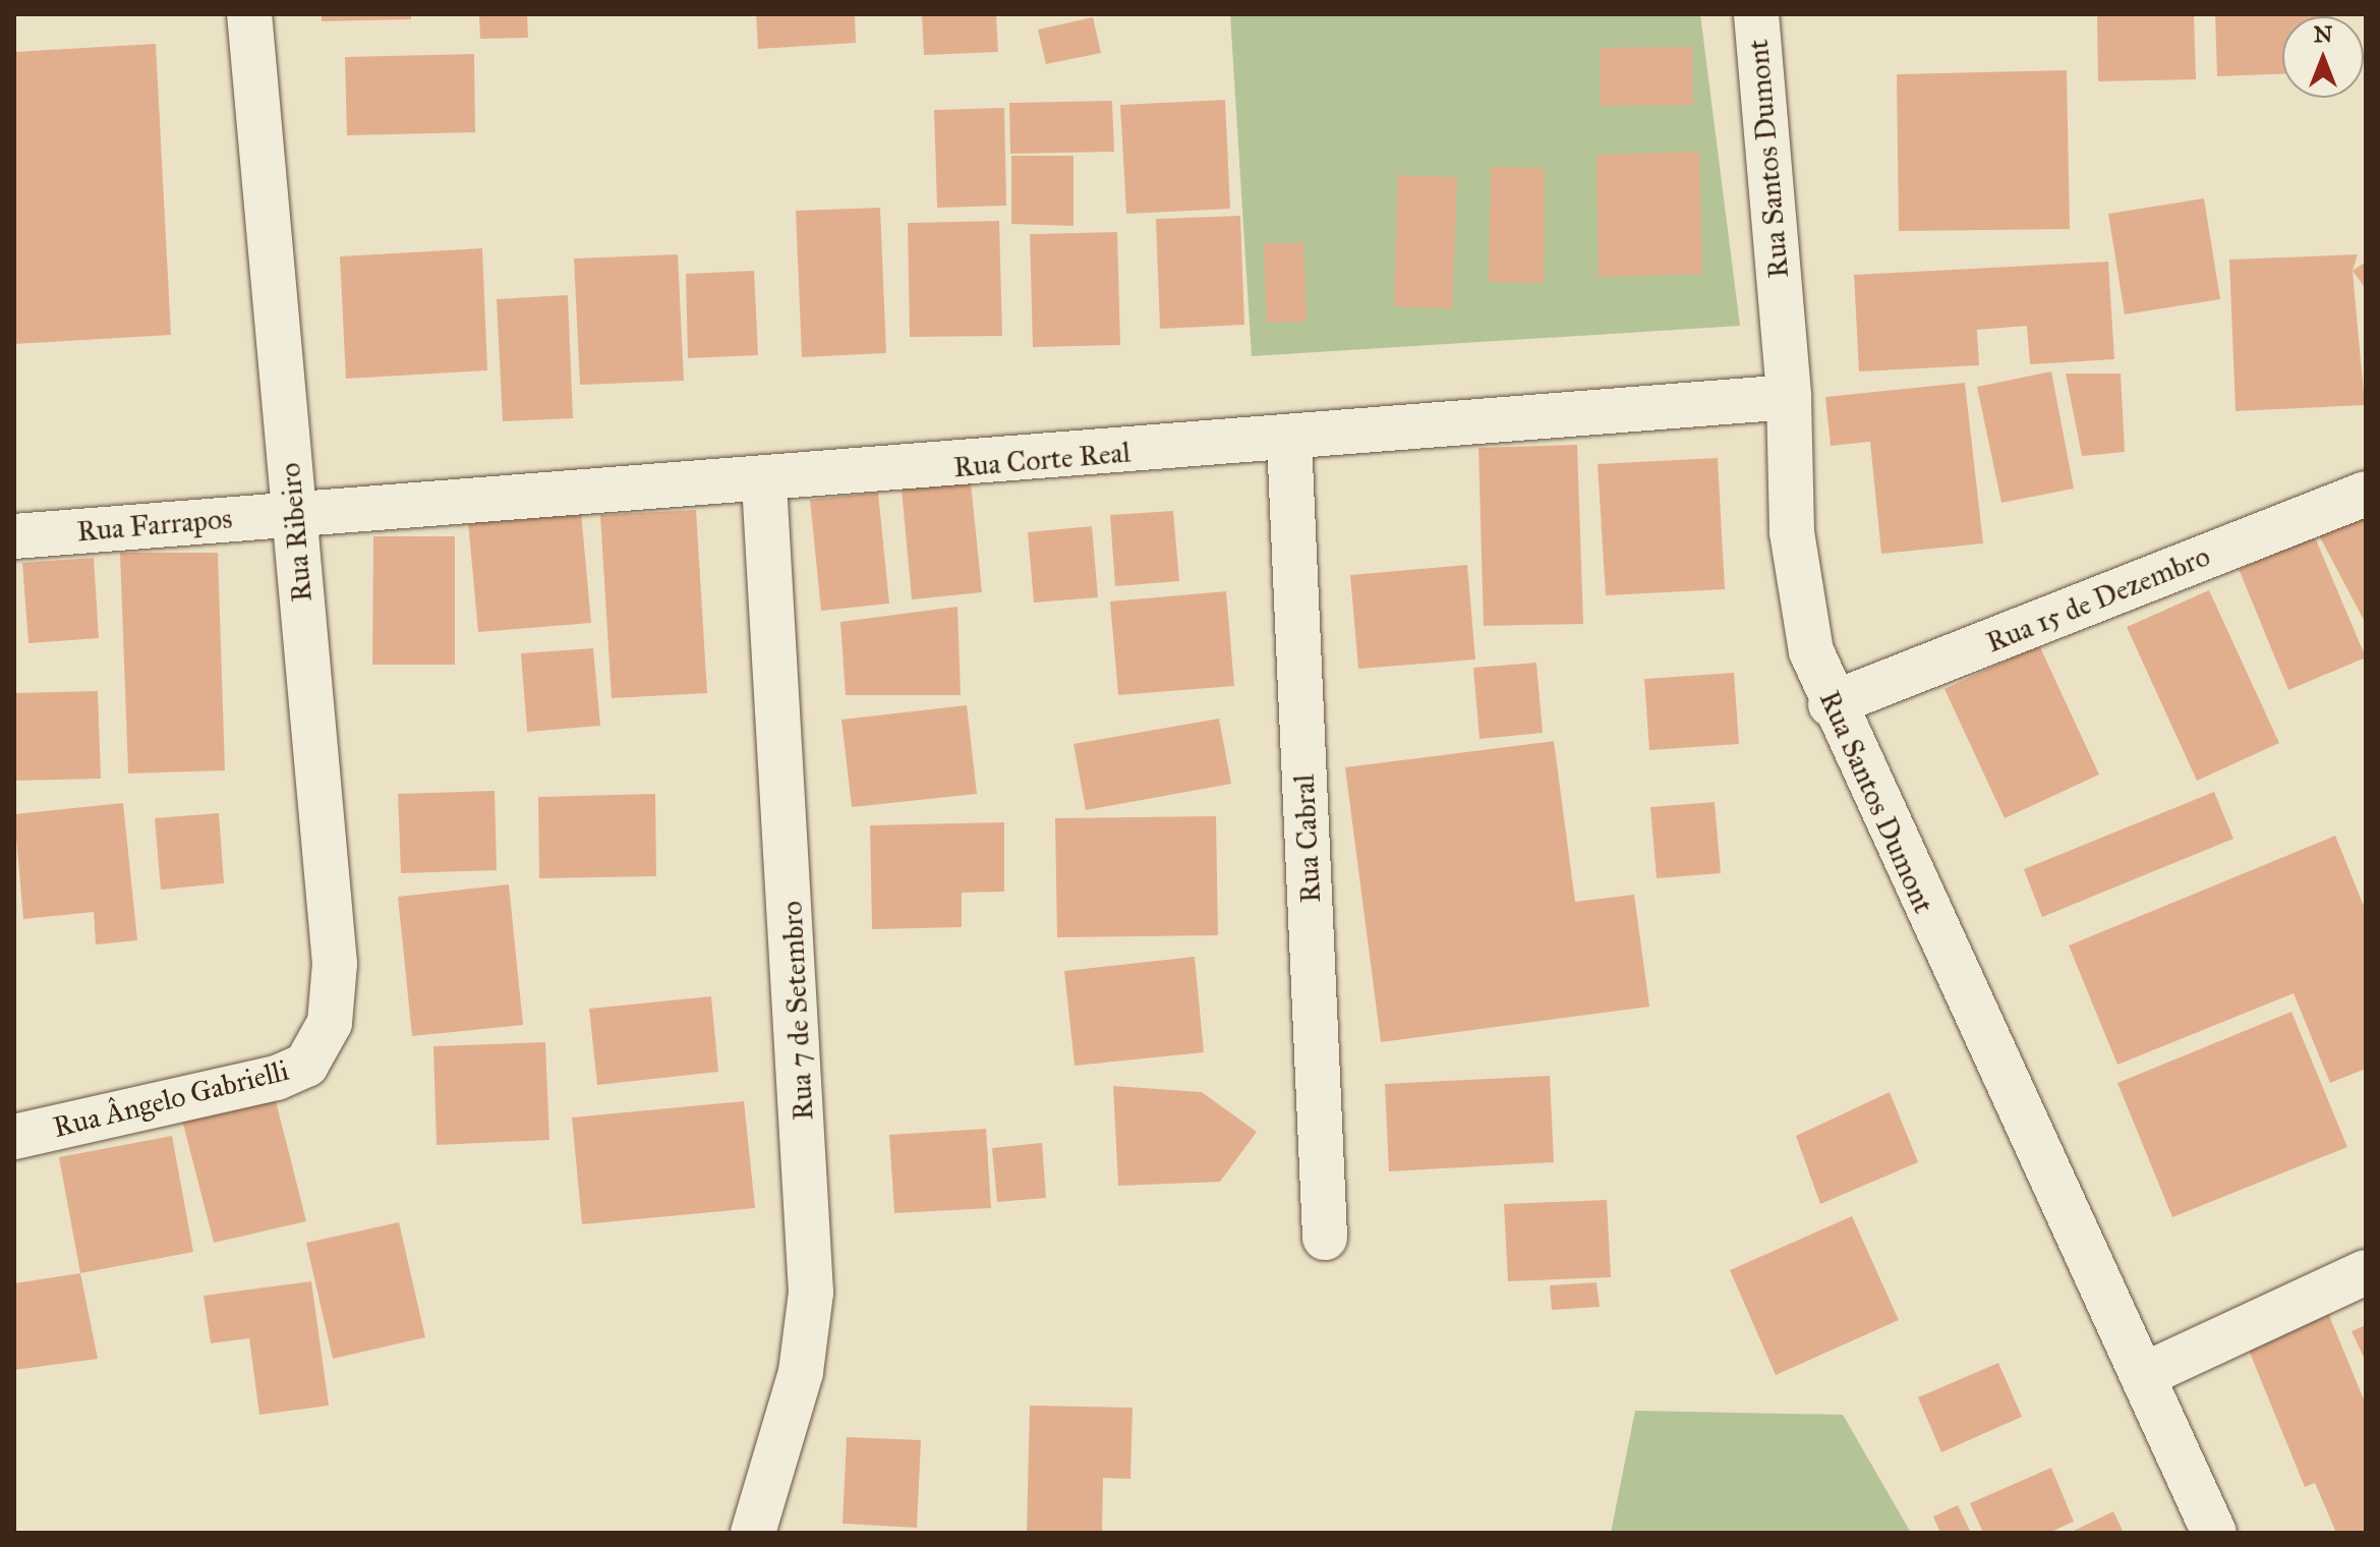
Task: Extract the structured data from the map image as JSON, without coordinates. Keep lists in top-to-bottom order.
{
  "streets": {
    "street": [
      "Rua Santos Dumont",
      "Rua Corte Real",
      "Rua Farrapos",
      "Rua Ribeiro",
      "Rua 15 de Dezembro",
      "Rua Cabral",
      "Rua 7 de Setembro",
      "Rua Ângelo Gabrielli"
    ]
  },
  "crossings": [
    ["Rua Santos Dumont", "Rua Corte Real"],
    ["Rua Santos Dumont", "Rua 15 de Dezembro"],
    ["Rua Corte Real", "Rua Farrapos"],
    ["Rua Corte Real", "Rua Ribeiro"],
    ["Rua Corte Real", "Rua Cabral"],
    ["Rua Corte Real", "Rua 7 de Setembro"],
    ["Rua Farrapos", "Rua Ribeiro"],
    ["Rua Ribeiro", "Rua Ângelo Gabrielli"]
  ],
  "north": "top"
}
